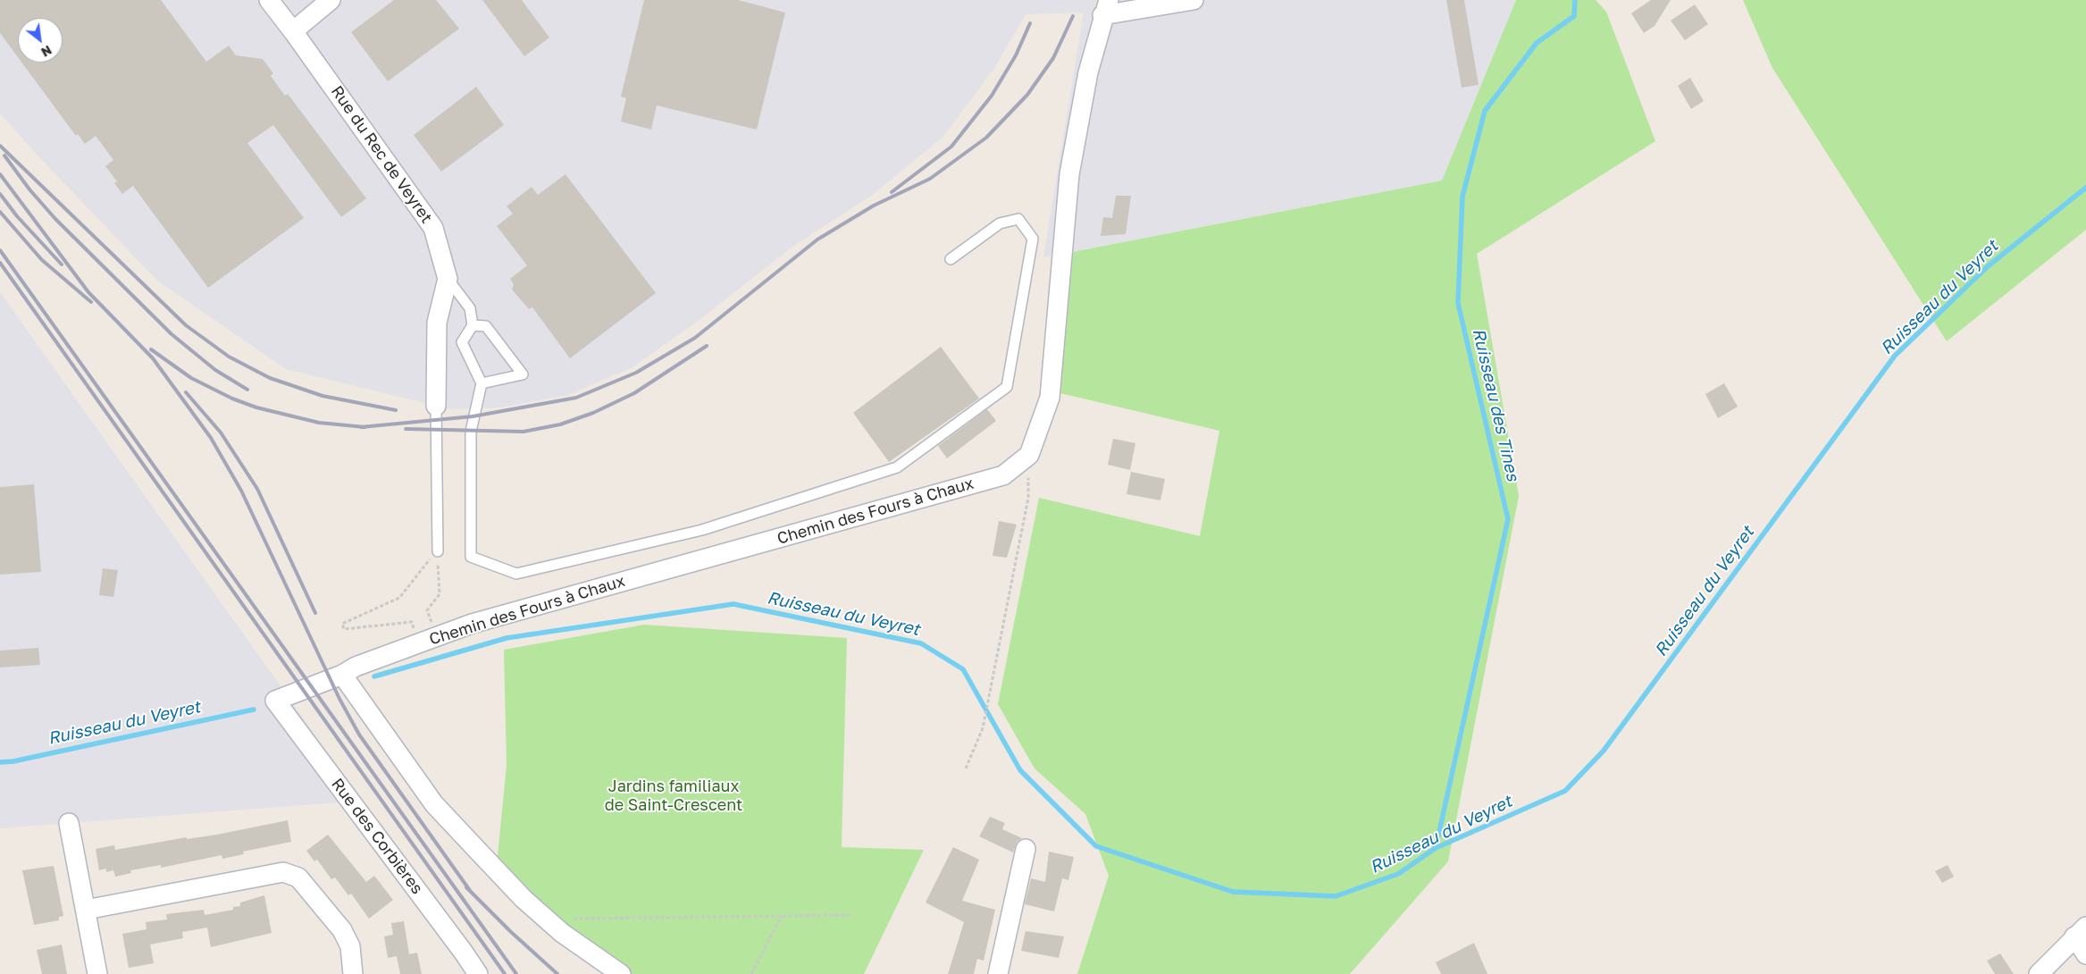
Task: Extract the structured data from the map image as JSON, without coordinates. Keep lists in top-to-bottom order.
{
  "streets": {
    "street": ["Rue du Rec de Veyret", "Chemin des Fours à Chaux", "Rue des Corbières"]
  },
  "crossings": [
    ["Chemin des Fours à Chaux", "Rue des Corbières"]
  ],
  "water": ["Ruisseau du Veyret", "Ruisseau des Tines"],
  "parks": ["Jardins familiaux de Saint-Crescent"],
  "north": "bottom right"
}
